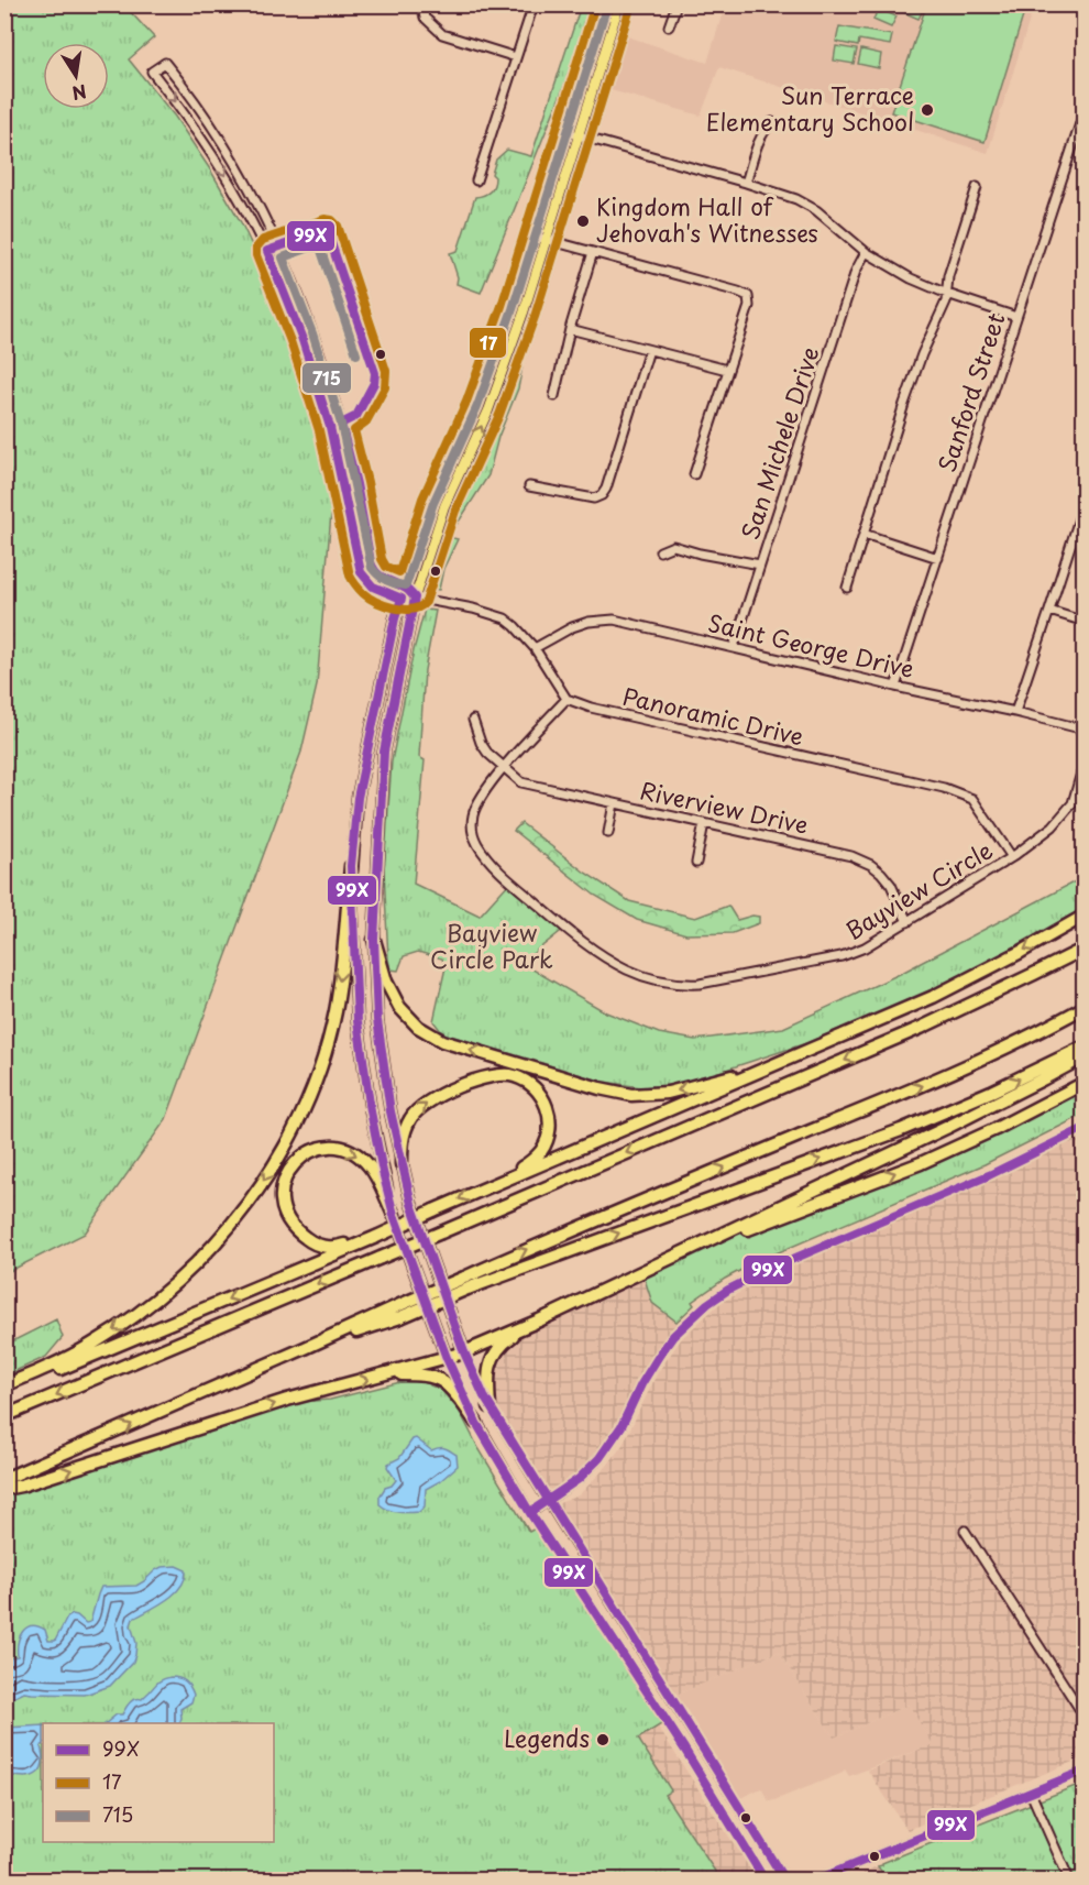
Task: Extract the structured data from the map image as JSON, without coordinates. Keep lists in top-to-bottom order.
{
  "streets": {
    "street": [
      "Sanford Street",
      "San Michele Drive",
      "Saint George Drive",
      "Panoramic Drive",
      "Riverview Drive",
      "Bayview Circle"
    ]
  },
  "crossings": [
    ["Sanford Street", "Saint George Drive"],
    ["San Michele Drive", "Saint George Drive"],
    ["Panoramic Drive", "Bayview Circle"],
    ["Riverview Drive", "Bayview Circle"]
  ],
  "parks": ["Bayview Circle Park"],
  "places": ["Sun Terrace Elementary School", "Kingdom Hall of Jehovah's Witnesses", "Legends"],
  "lines": ["transit line 17", "transit line 715", "transit line 99X"],
  "legend": ["99X", "17", "715"],
  "north": "bottom"
}
